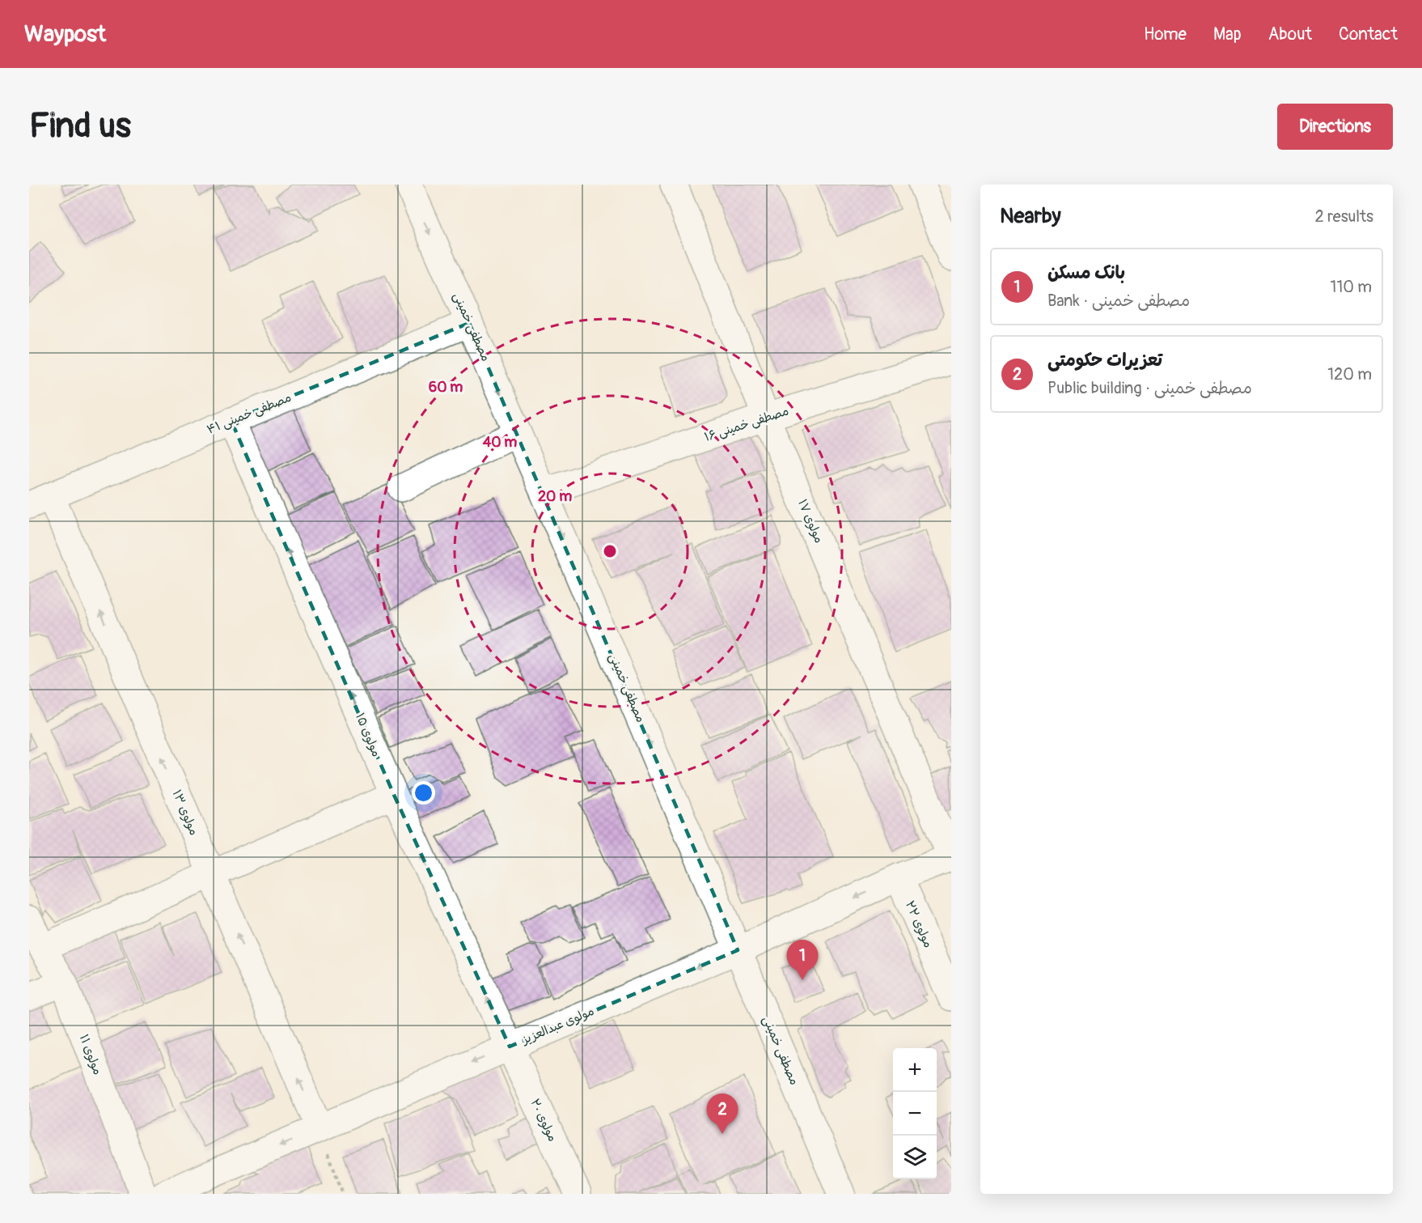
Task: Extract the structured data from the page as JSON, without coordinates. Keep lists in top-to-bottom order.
{
  "streets": {
    "street": [
      "مصطفی خمینی",
      "مصطفی خمینی ۴۱",
      "مصطفی خمینی ۱۶",
      "مولوی ۱۷",
      "مولوی ۱۵",
      "مولوی ۱۳",
      "مولوی ۲۲",
      "مولوی عبدالعزیز",
      "مولوی ۱۱",
      "مولوی ۲۰"
    ]
  },
  "crossings": [
    ["مصطفی خمینی", "مصطفی خمینی ۴۱"],
    ["مصطفی خمینی", "مصطفی خمینی ۱۶"],
    ["مصطفی خمینی", "مولوی عبدالعزیز"],
    ["مصطفی خمینی ۴۱", "مولوی ۱۵"],
    ["مصطفی خمینی ۴۱", "مولوی ۱۳"],
    ["مصطفی خمینی ۱۶", "مولوی ۱۷"],
    ["مولوی ۱۷", "مولوی عبدالعزیز"],
    ["مولوی ۱۵", "مولوی عبدالعزیز"],
    ["مولوی ۱۵", "مولوی ۲۰"],
    ["مولوی ۱۳", "مولوی عبدالعزیز"],
    ["مولوی ۲۲", "مولوی عبدالعزیز"],
    ["مولوی عبدالعزیز", "مولوی ۲۰"]
  ],
  "one_way": [
    "مصطفی خمینی",
    "مولوی ۱۵",
    "مولوی ۱۳",
    "مولوی عبدالعزیز"
  ],
  "page": {
    "header": "Waypost",
    "nav": [
      "Home",
      "Map",
      "About",
      "Contact"
    ],
    "buttons": "Directions",
    "title": "Find us",
    "heading": ["Nearby", "2 results"],
    "list": [
      {
        "mark": "1",
        "name": "بانک مسکن",
        "note": "Bank · مصطفی خمینی",
        "value": "110 m"
      },
      {
        "mark": "2",
        "name": "تعزیرات حکومتی",
        "note": "Public building · مصطفی خمینی",
        "value": "120 m"
      }
    ],
    "pins": ["1", "2"],
    "map_buttons": ["+", "−"]
  },
  "rings": ["60 m", "40 m", "20 m"]
}
